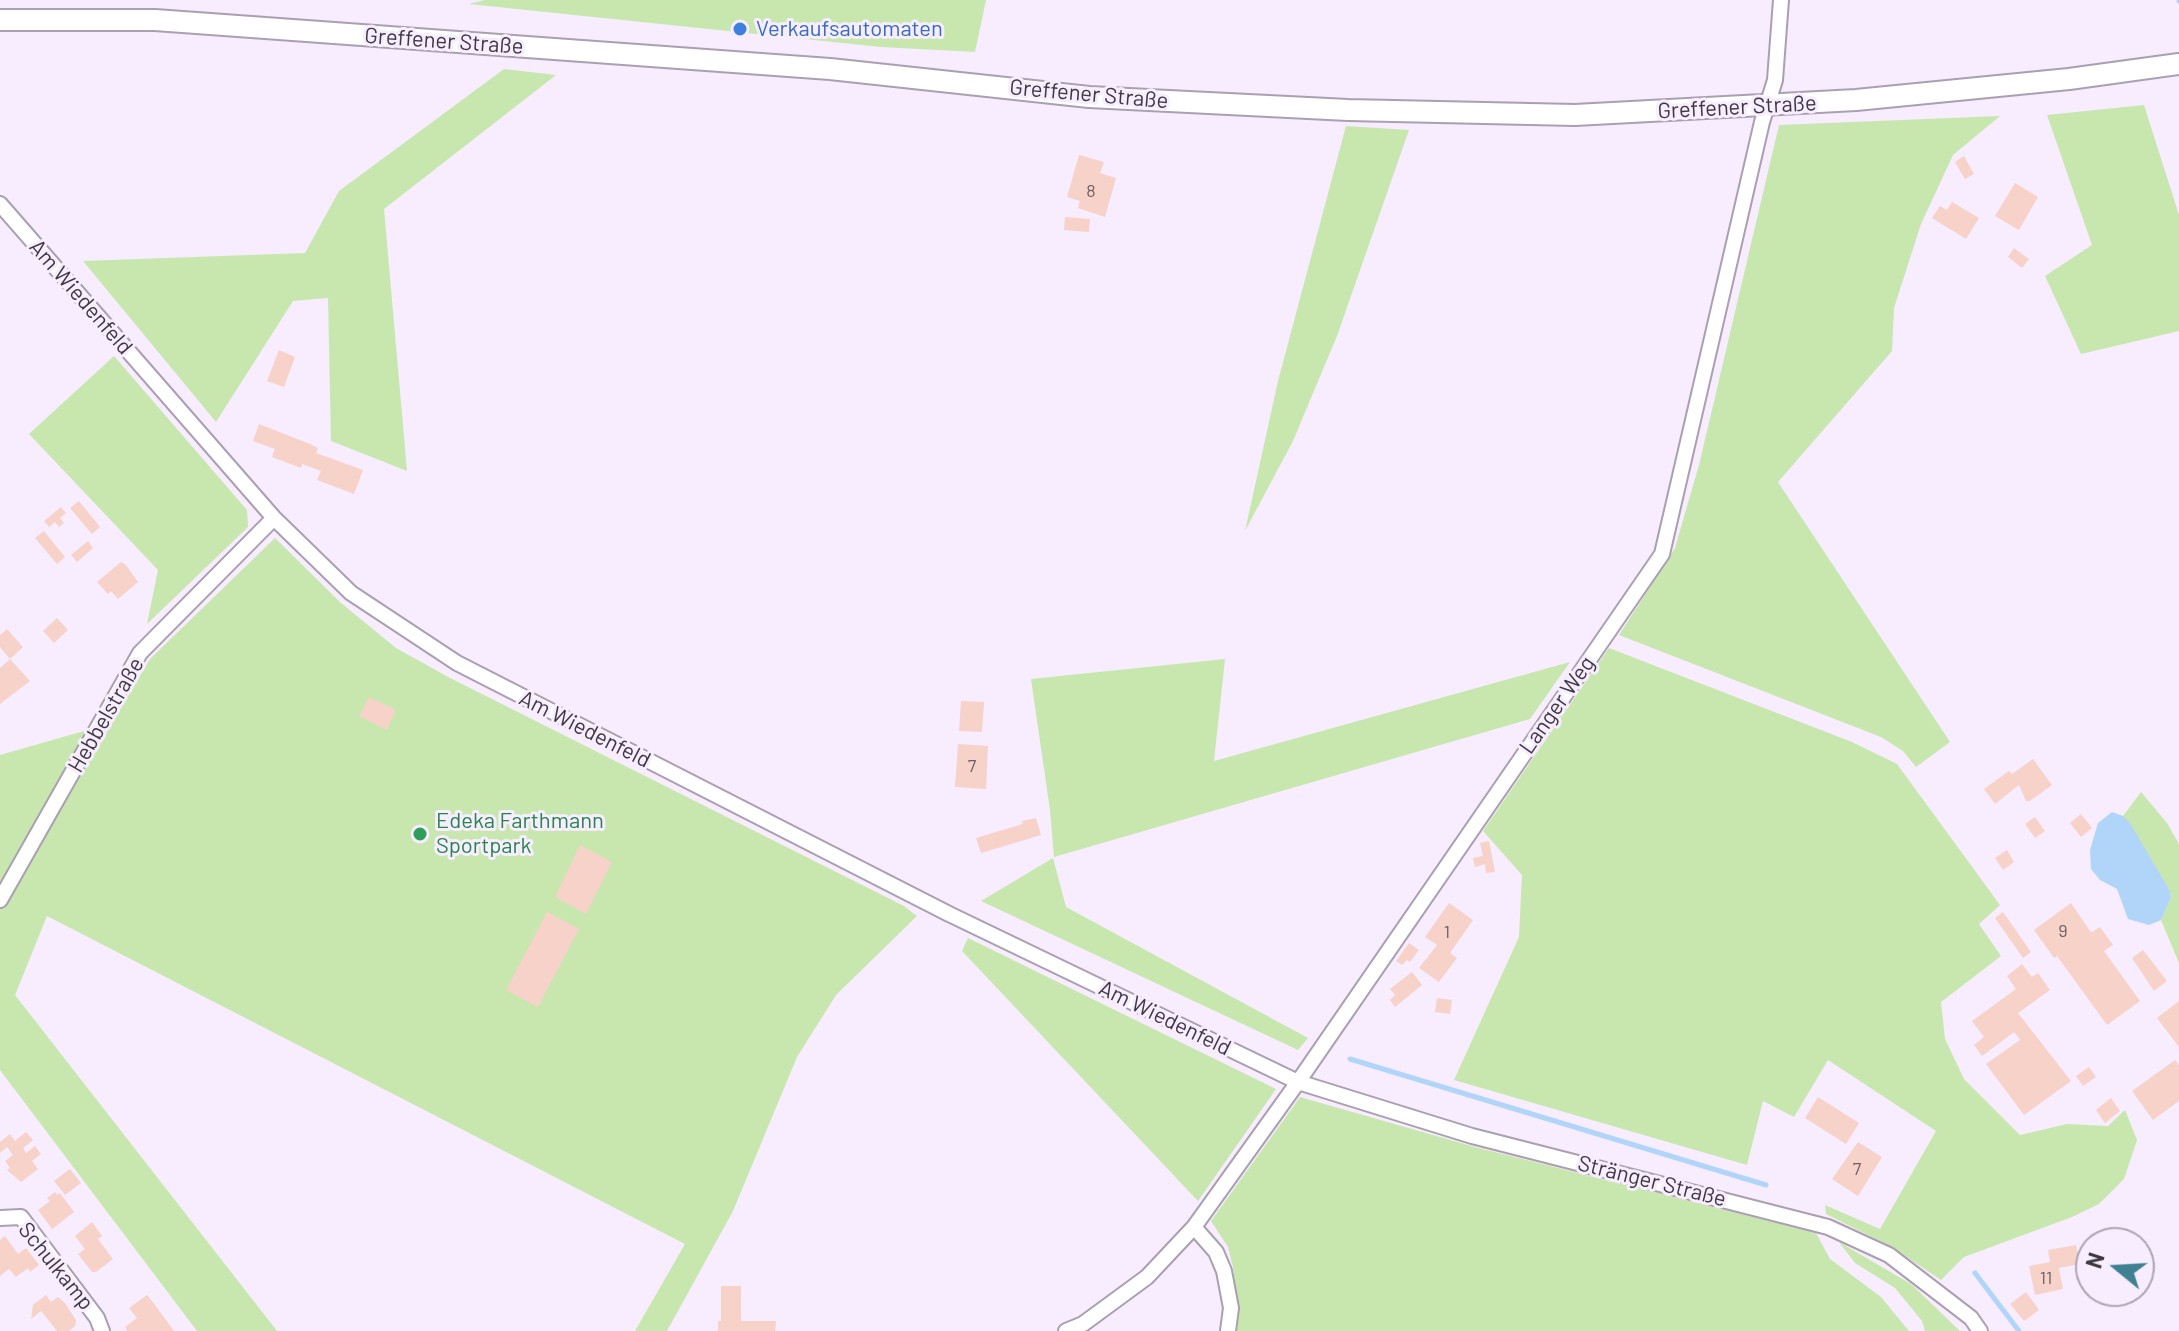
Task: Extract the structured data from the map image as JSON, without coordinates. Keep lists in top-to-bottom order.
{
  "streets": {
    "main road": ["Greffener Straße"],
    "street": [
      "Am Wiedenfeld",
      "Langer Weg",
      "Hebbelstraße",
      "Stränger Straße",
      "Schulkamp"
    ]
  },
  "crossings": [
    ["Greffener Straße", "Langer Weg"],
    ["Am Wiedenfeld", "Langer Weg"],
    ["Am Wiedenfeld", "Hebbelstraße"],
    ["Am Wiedenfeld", "Stränger Straße"],
    ["Langer Weg", "Stränger Straße"]
  ],
  "places": ["Verkaufsautomaten", "Edeka Farthmann Sportpark"],
  "house_numbers": [
    "8",
    "7",
    "9",
    "1",
    "7",
    "11"
  ],
  "north": "left"
}
